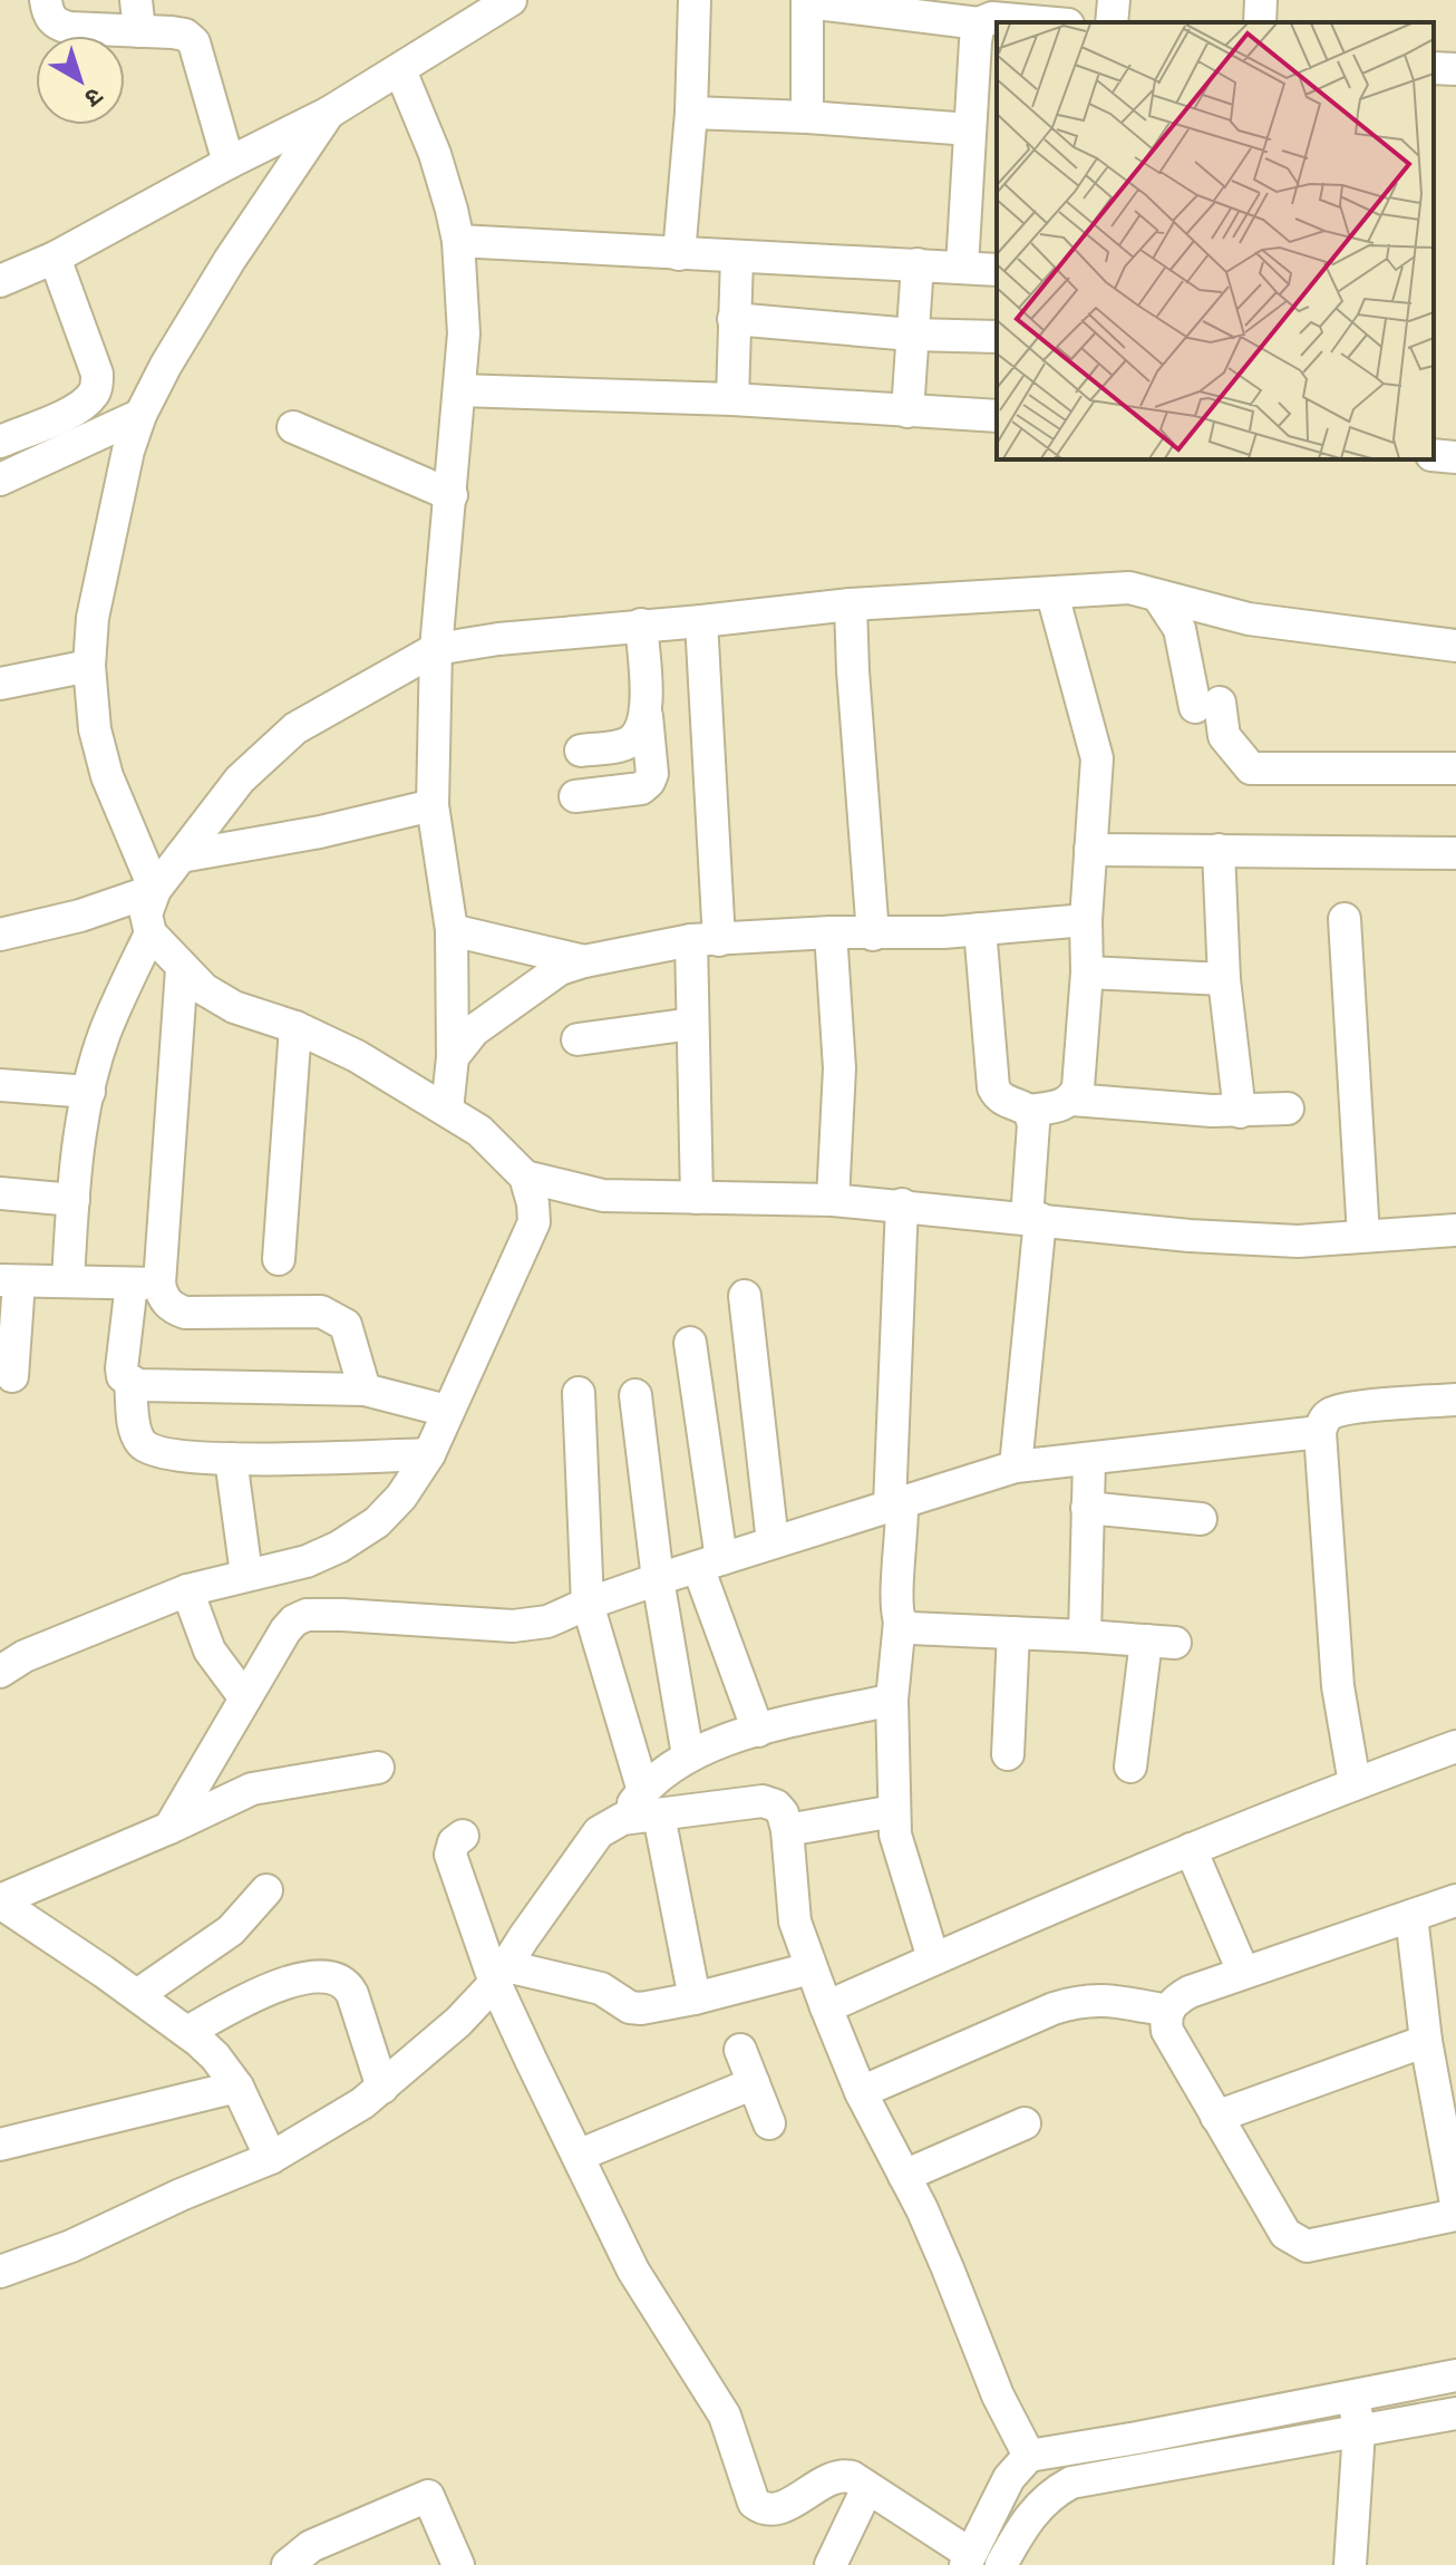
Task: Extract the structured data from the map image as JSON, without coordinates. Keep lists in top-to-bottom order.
{
  "north": "bottom right"
}
